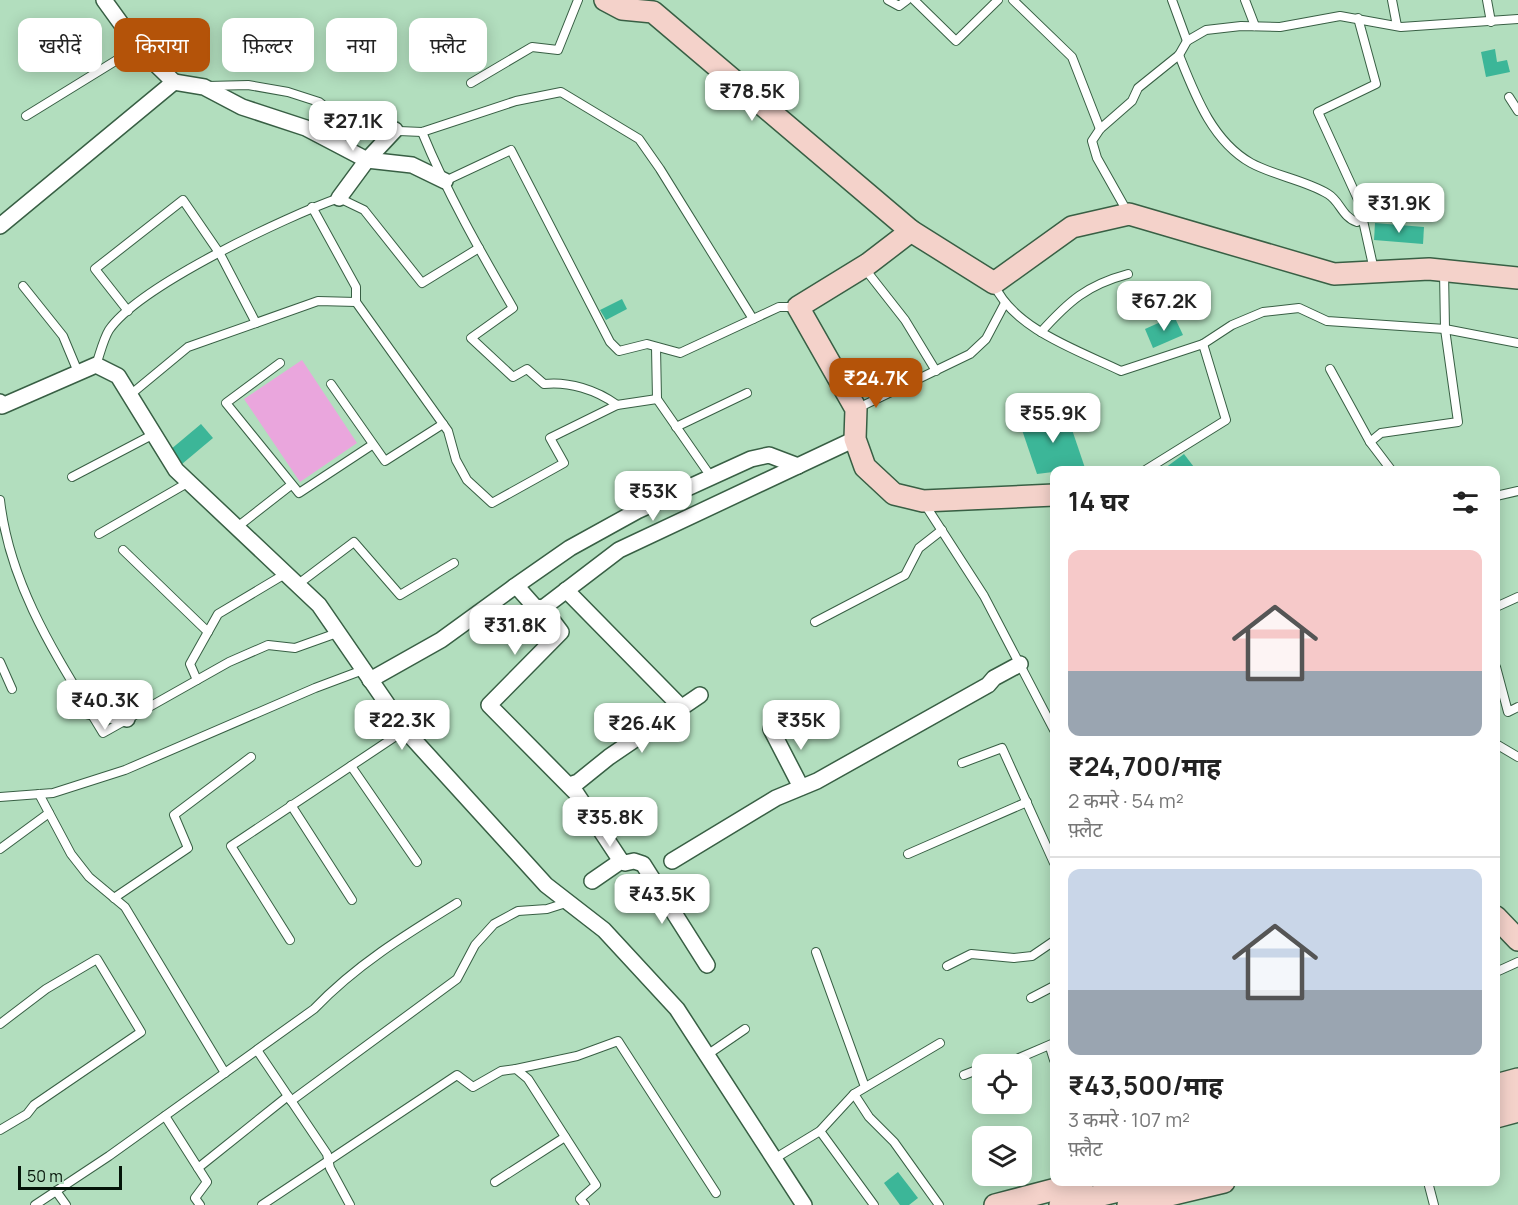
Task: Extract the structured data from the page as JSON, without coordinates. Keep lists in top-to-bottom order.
{
  "scale_bar": "50 m",
  "page": {
    "chip": [
      "खरीदें",
      "किराया",
      "फ़िल्टर",
      "नया",
      "फ़्लैट"
    ],
    "price": [
      "₹78.5K",
      "₹27.1K",
      "₹31.9K",
      "₹67.2K",
      "₹24.7K",
      "₹55.9K",
      "₹53K",
      "₹31.8K",
      "₹40.3K",
      "₹22.3K",
      "₹35K",
      "₹26.4K",
      "₹35.8K",
      "₹43.5K"
    ],
    "heading": "14 घर",
    "list": [
      {
        "name": "₹24,700/माह",
        "note": "2 कमरे · 54 m² · फ़्लैट"
      },
      {
        "name": "₹43,500/माह",
        "note": "3 कमरे · 107 m² · फ़्लैट"
      }
    ],
    "scale": "50 m"
  }
}
